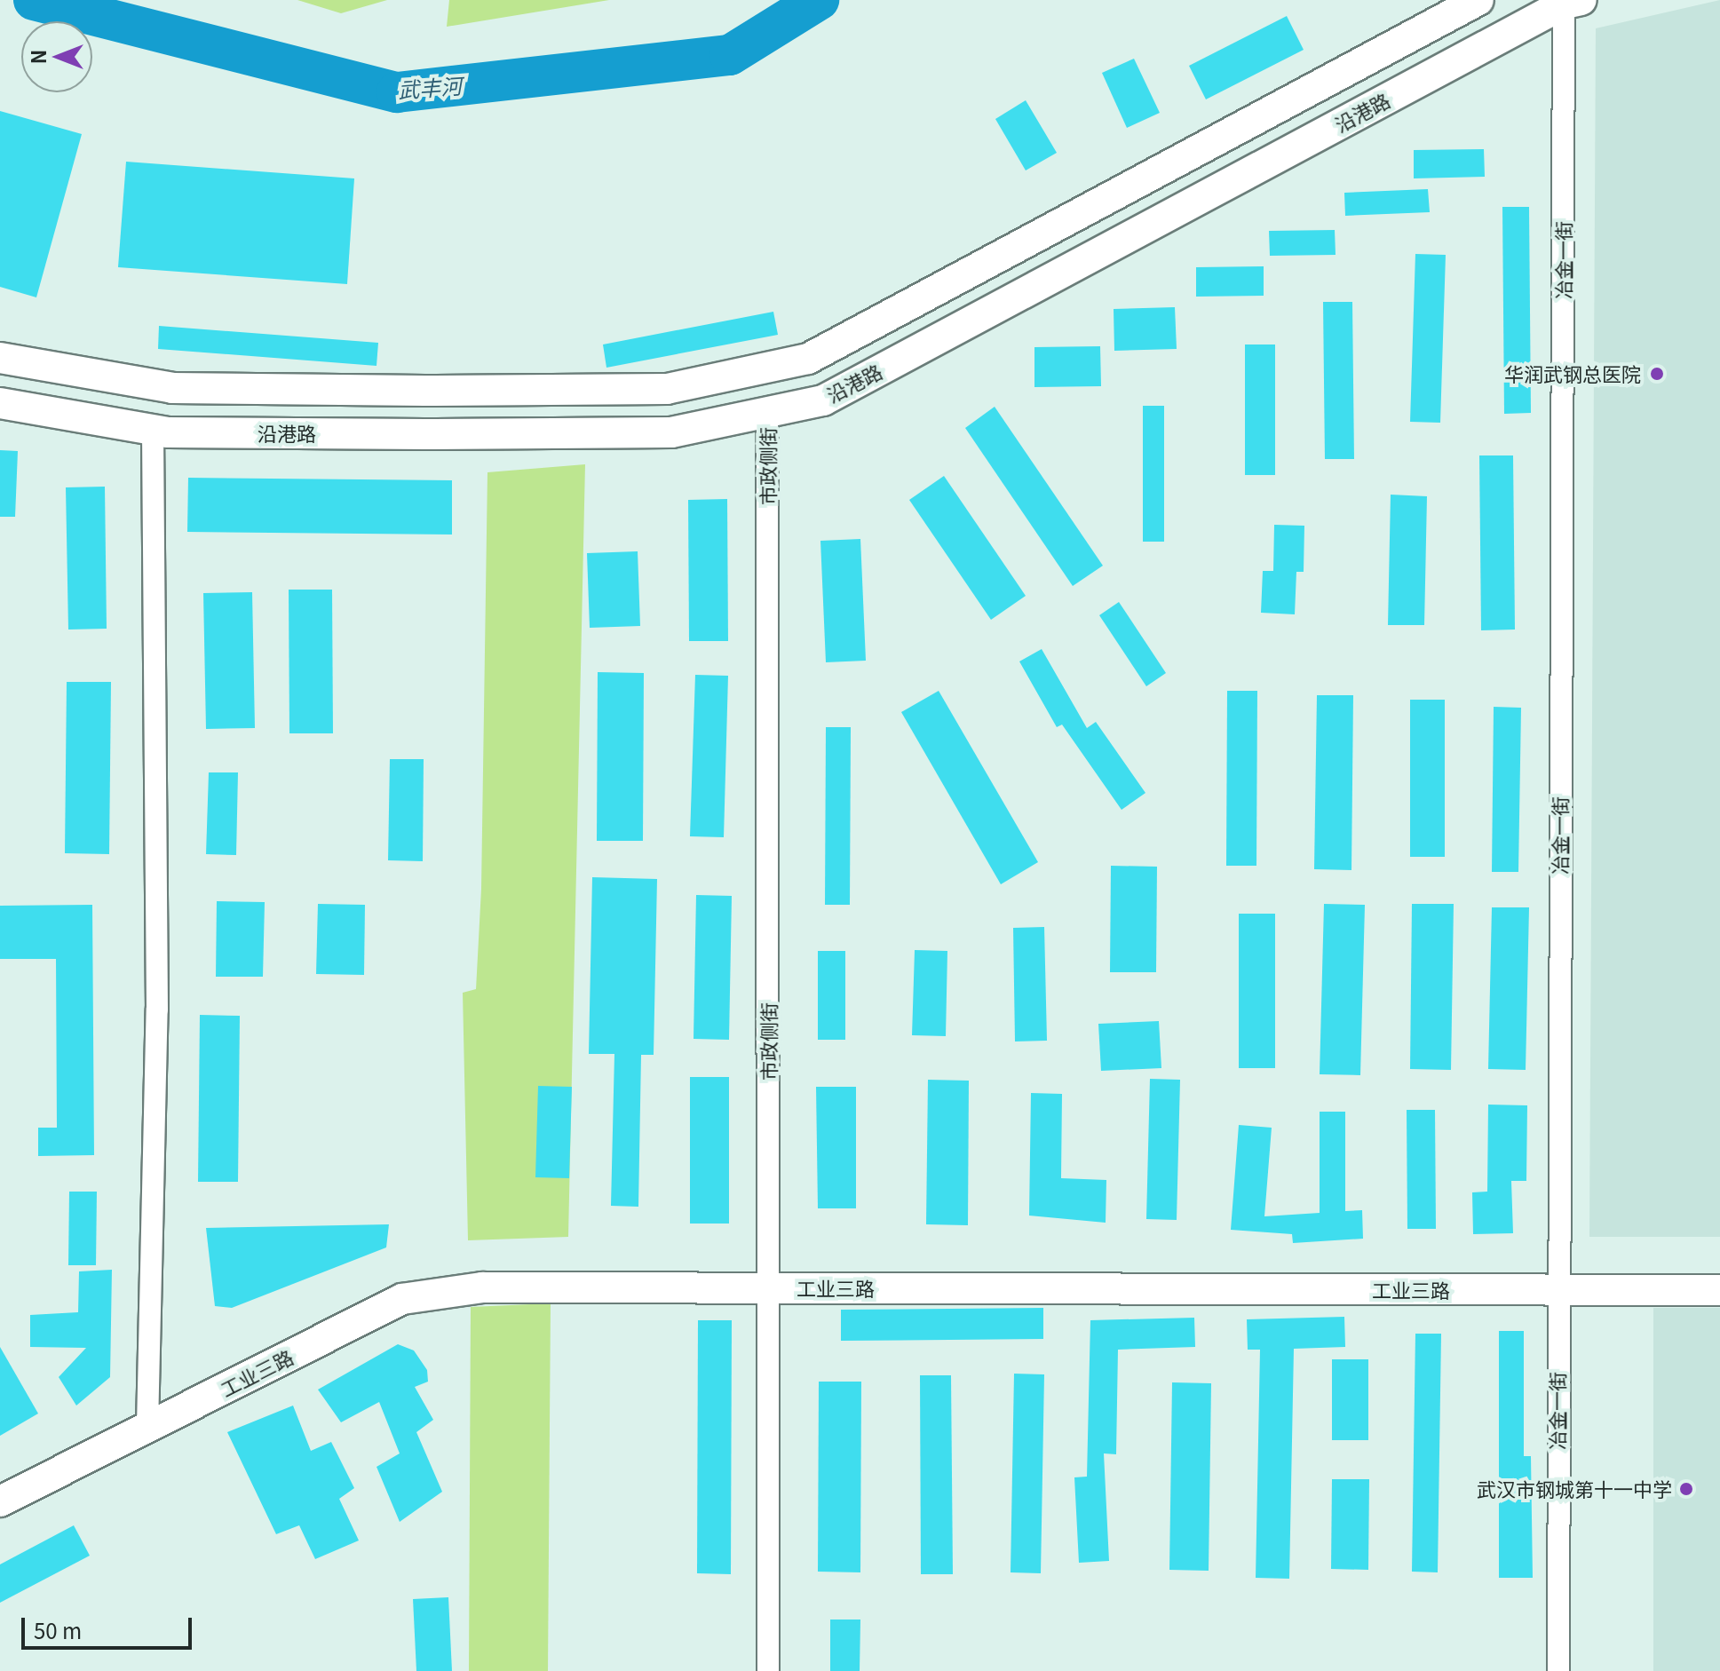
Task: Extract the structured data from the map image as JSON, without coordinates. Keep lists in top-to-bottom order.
{
  "streets": {
    "main road": ["沿港路", "工业三路"],
    "street": ["冶金一街", "市政侧街"]
  },
  "crossings": [
    ["沿港路", "冶金一街"],
    ["沿港路", "市政侧街"],
    ["冶金一街", "工业三路"],
    ["市政侧街", "工业三路"]
  ],
  "water": ["武丰河"],
  "places": ["华润武钢总医院", "武汉市钢城第十一中学"],
  "scale_bar": "50 m",
  "north": "left"
}
